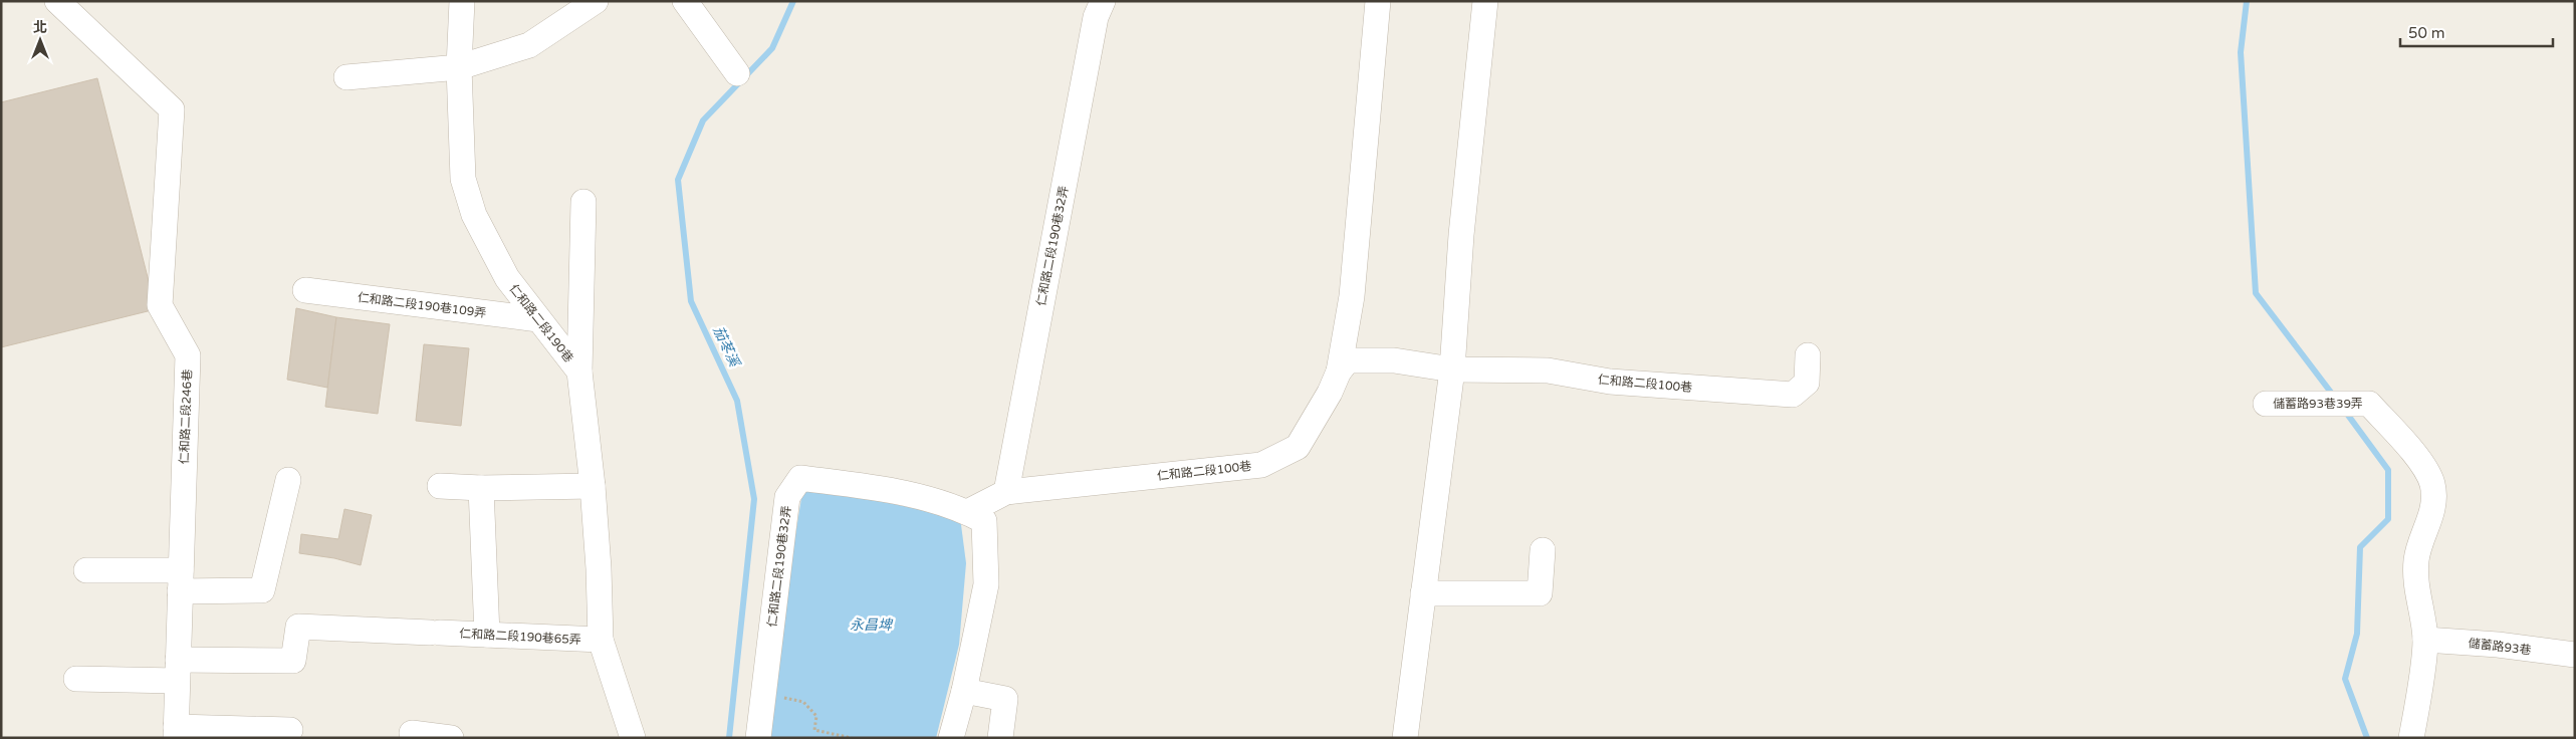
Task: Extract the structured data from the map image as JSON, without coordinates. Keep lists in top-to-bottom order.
{
  "streets": {
    "street": [
      "仁和路二段190巷32弄",
      "仁和路二段190巷109弄",
      "仁和路二段190巷",
      "仁和路二段100巷",
      "儲蓄路93巷39弄",
      "仁和路二段246巷",
      "仁和路二段190巷65弄",
      "儲蓄路93巷"
    ]
  },
  "crossings": [
    ["仁和路二段190巷32弄", "仁和路二段100巷"],
    ["仁和路二段190巷109弄", "仁和路二段190巷"],
    ["仁和路二段190巷", "仁和路二段190巷65弄"],
    ["儲蓄路93巷39弄", "儲蓄路93巷"],
    ["仁和路二段246巷", "仁和路二段190巷65弄"]
  ],
  "water": ["茄苳溪", "永昌埤"],
  "scale_bar": "50 m",
  "north": "top"
}
